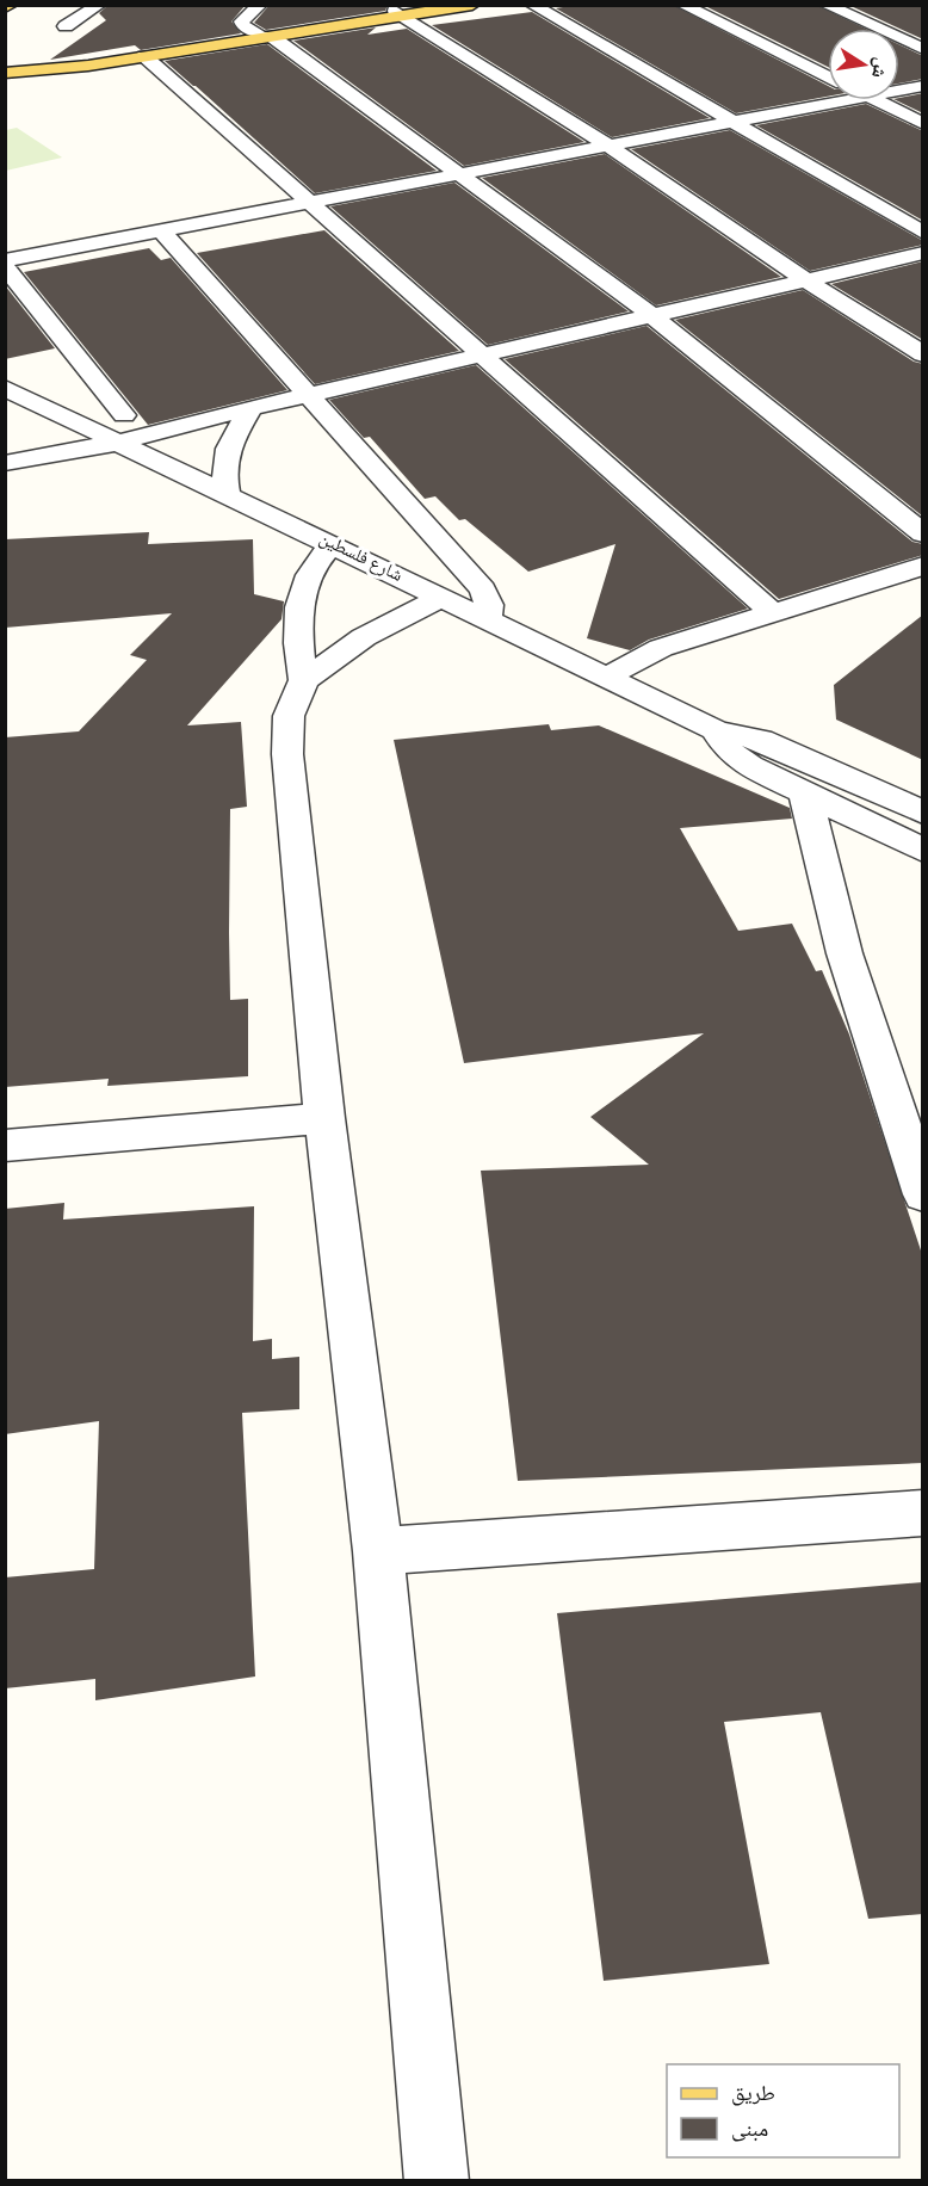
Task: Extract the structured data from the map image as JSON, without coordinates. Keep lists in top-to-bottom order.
{
  "streets": {
    "street": ["شارع فلسطين"]
  },
  "legend": ["طريق", "مبنى"],
  "north": "right"
}
